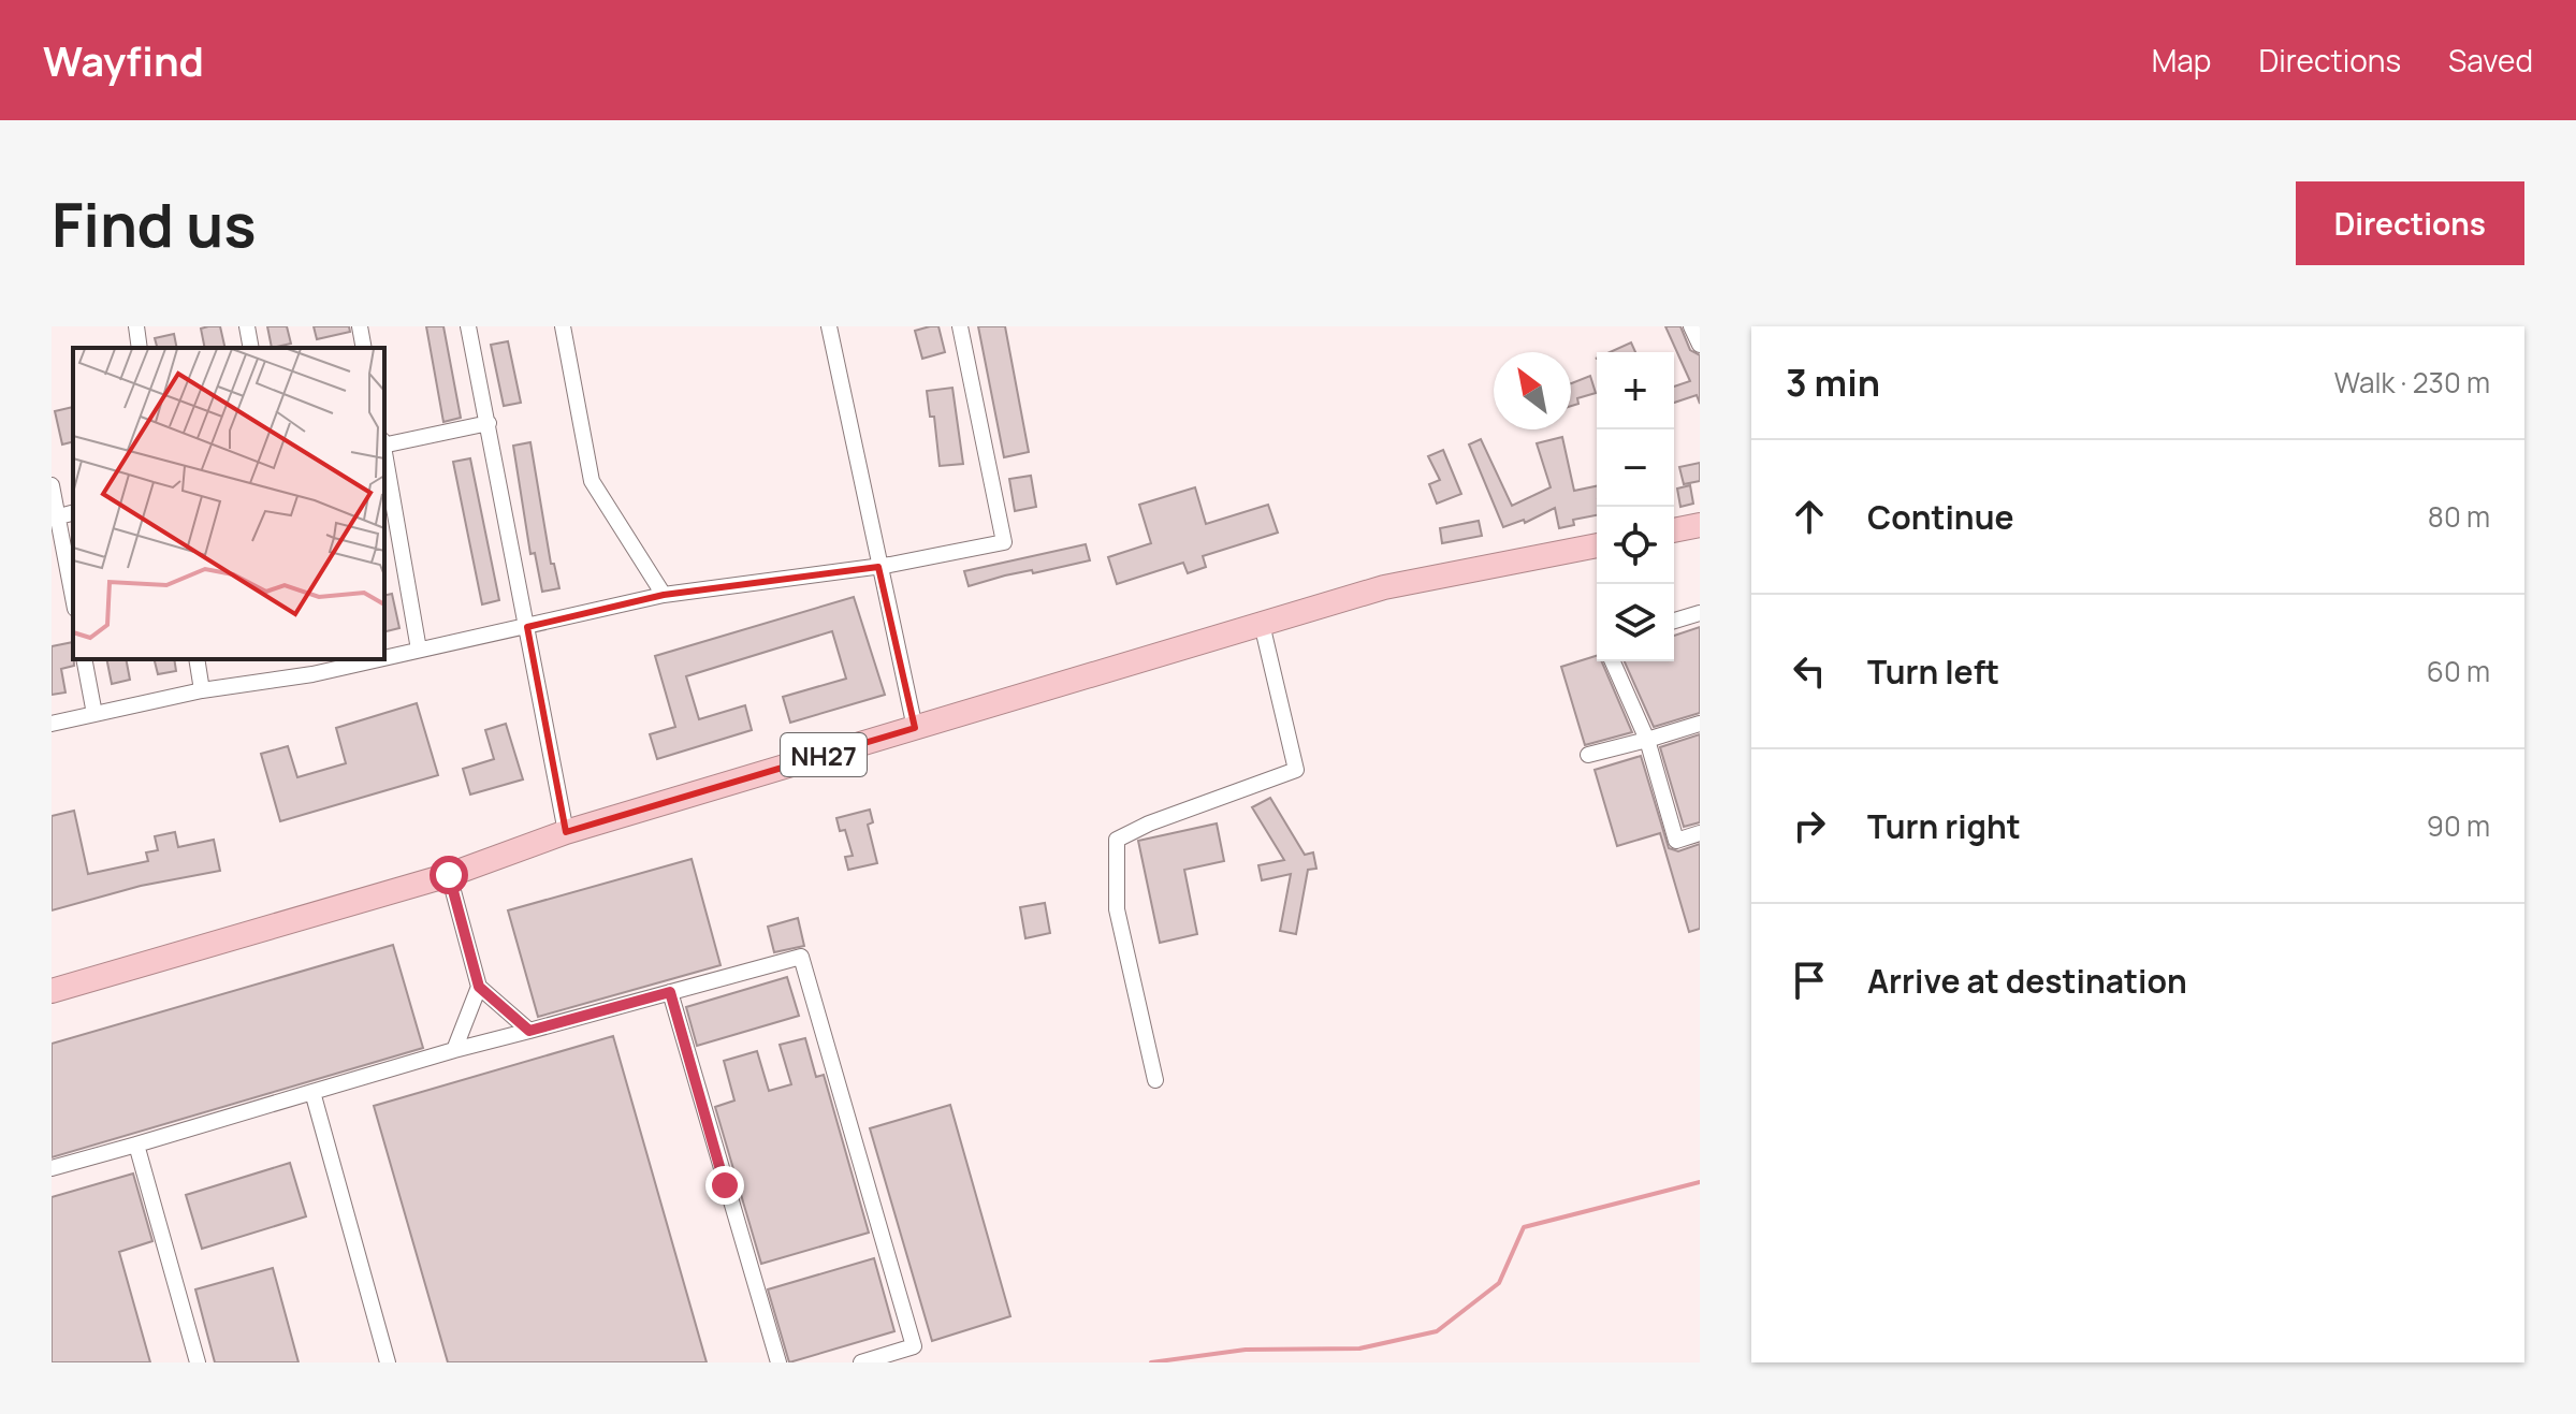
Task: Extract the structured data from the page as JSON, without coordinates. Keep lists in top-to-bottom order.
{
  "streets": {
    "highway": ["NH27"]
  },
  "north": "top left",
  "page": {
    "header": "Wayfind",
    "nav": ["Map", "Directions", "Saved"],
    "buttons": "Directions",
    "title": "Find us",
    "heading": ["3 min", "Walk · 230 m"],
    "map_buttons": ["+", "−"],
    "list": [
      ["Continue", "80 m"],
      ["Turn left", "60 m"],
      ["Turn right", "90 m"],
      "Arrive at destination"
    ]
  }
}
